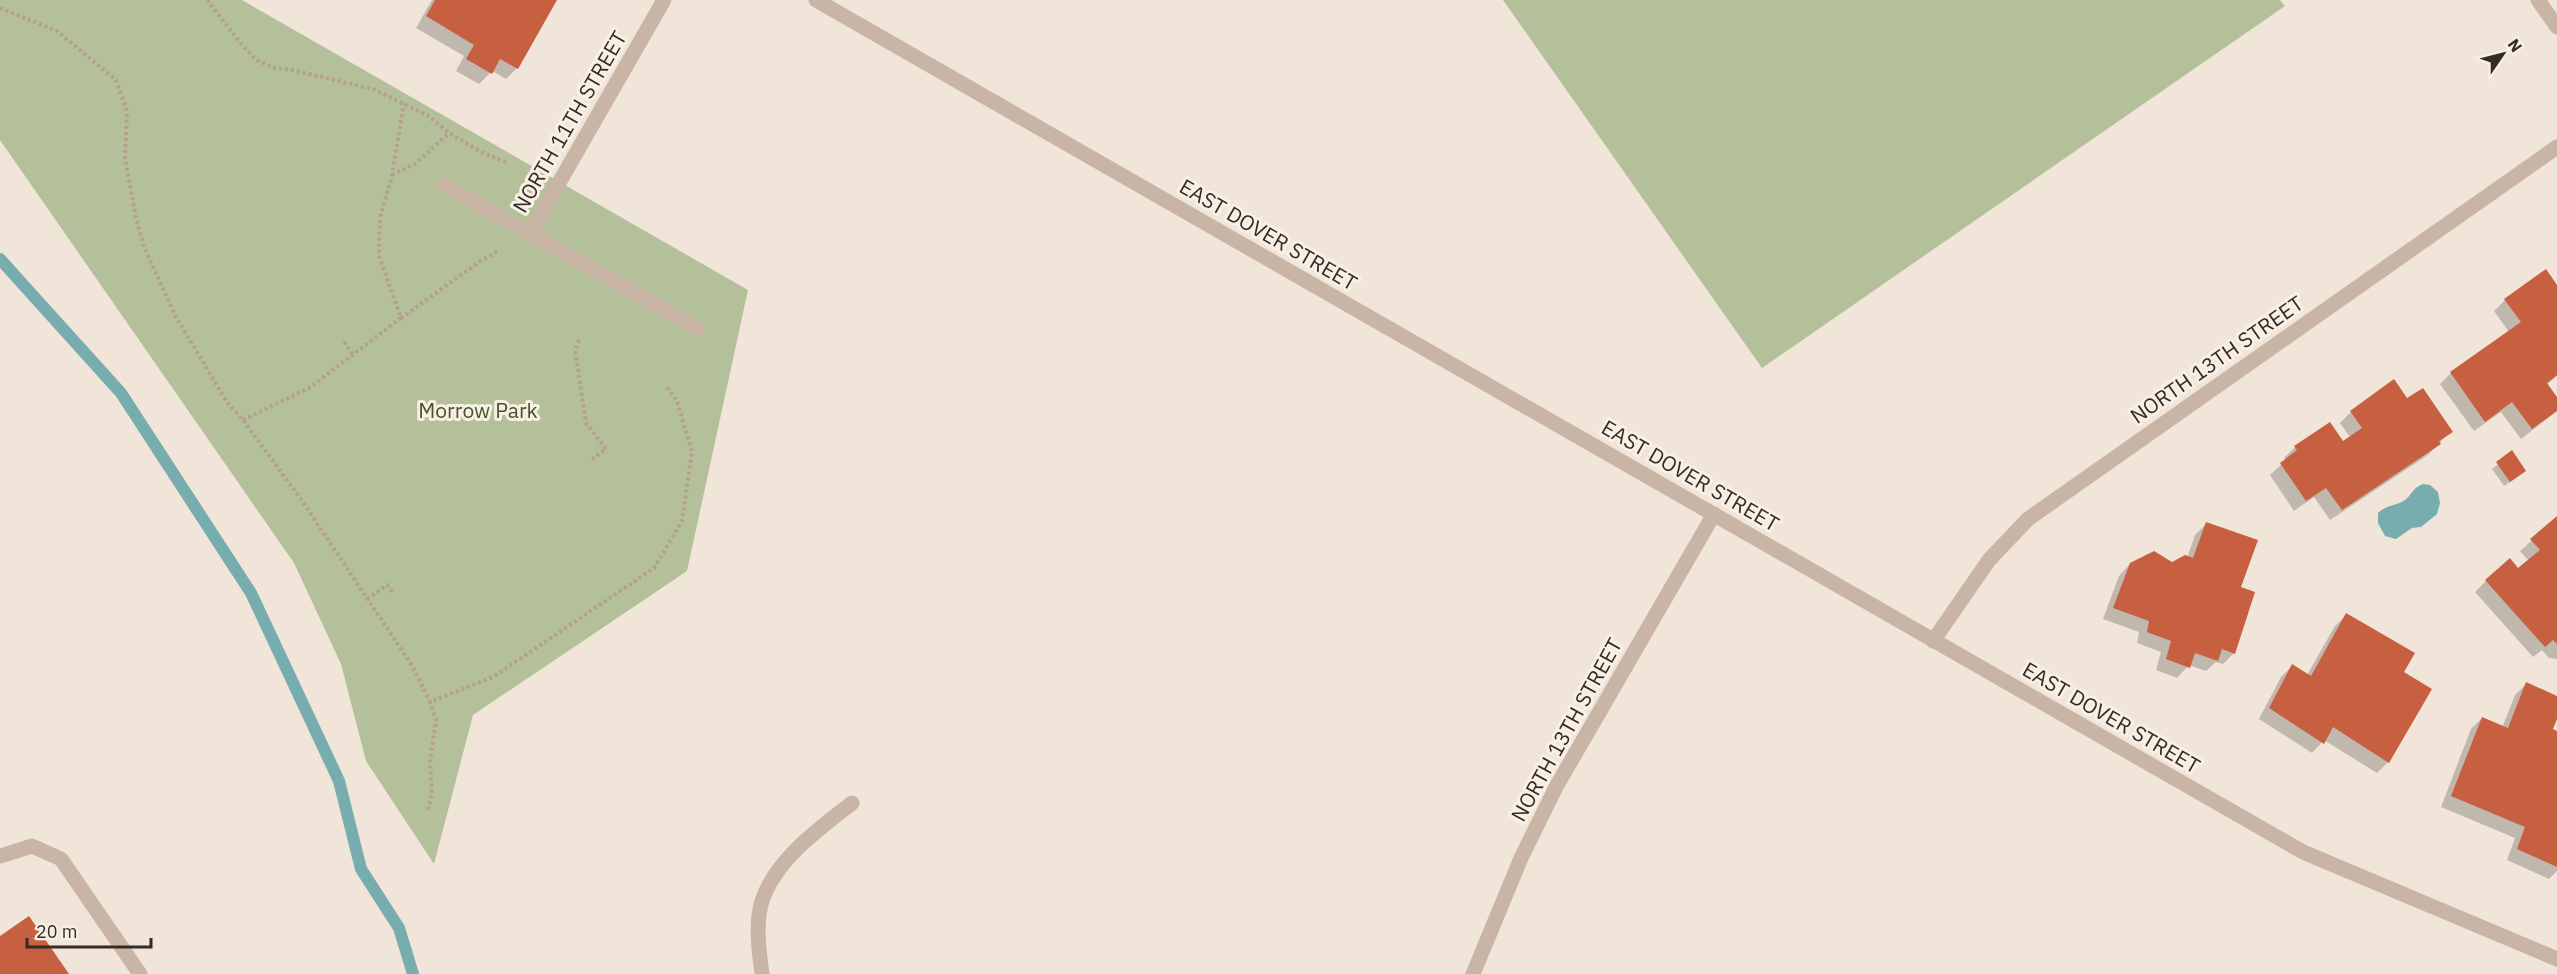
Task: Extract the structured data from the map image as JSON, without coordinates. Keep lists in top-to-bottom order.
{
  "streets": {
    "street": ["NORTH 11TH STREET", "EAST DOVER STREET", "NORTH 13TH STREET"]
  },
  "crossings": [
    ["EAST DOVER STREET", "NORTH 13TH STREET"]
  ],
  "parks": ["Morrow Park"],
  "scale_bar": "20 m",
  "north": "top right"
}
